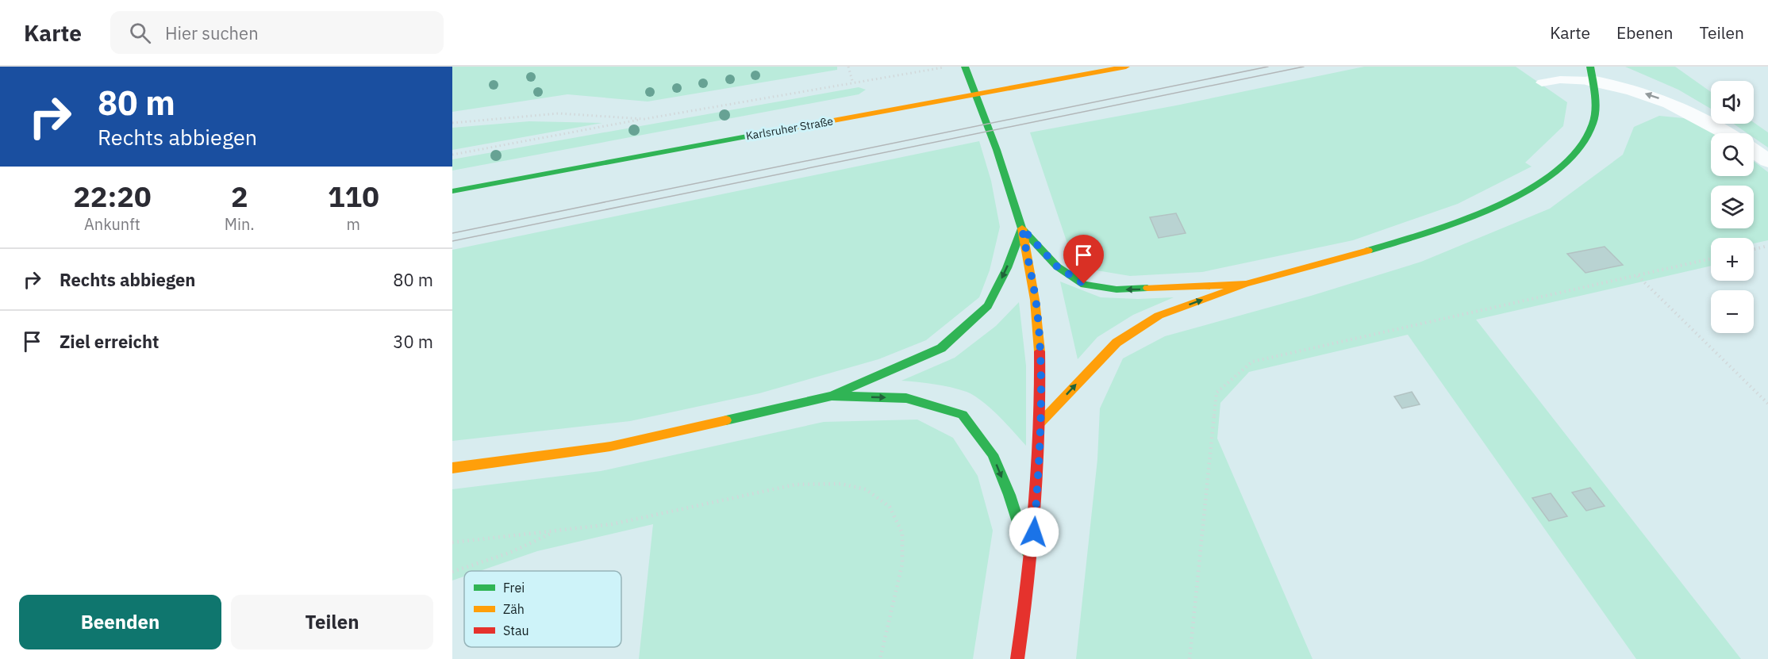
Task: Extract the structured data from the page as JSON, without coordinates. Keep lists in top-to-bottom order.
{
  "streets": {
    "main road": ["Karlsruher Straße"]
  },
  "legend": ["Frei", "Zäh", "Stau"],
  "page": {
    "header": "Karte",
    "search": "Hier suchen",
    "nav": ["Karte", "Ebenen", "Teilen"],
    "turn": ["80 m", "Rechts abbiegen"],
    "map_buttons": ["+", "−"],
    "eta": [
      "22:20",
      "Ankunft",
      "2",
      "Min.",
      "110",
      "m"
    ],
    "list": [
      {
        "name": "Rechts abbiegen",
        "value": "80 m"
      },
      {
        "name": "Ziel erreicht",
        "value": "30 m"
      }
    ],
    "buttons": ["Beenden", "Teilen"]
  }
}
